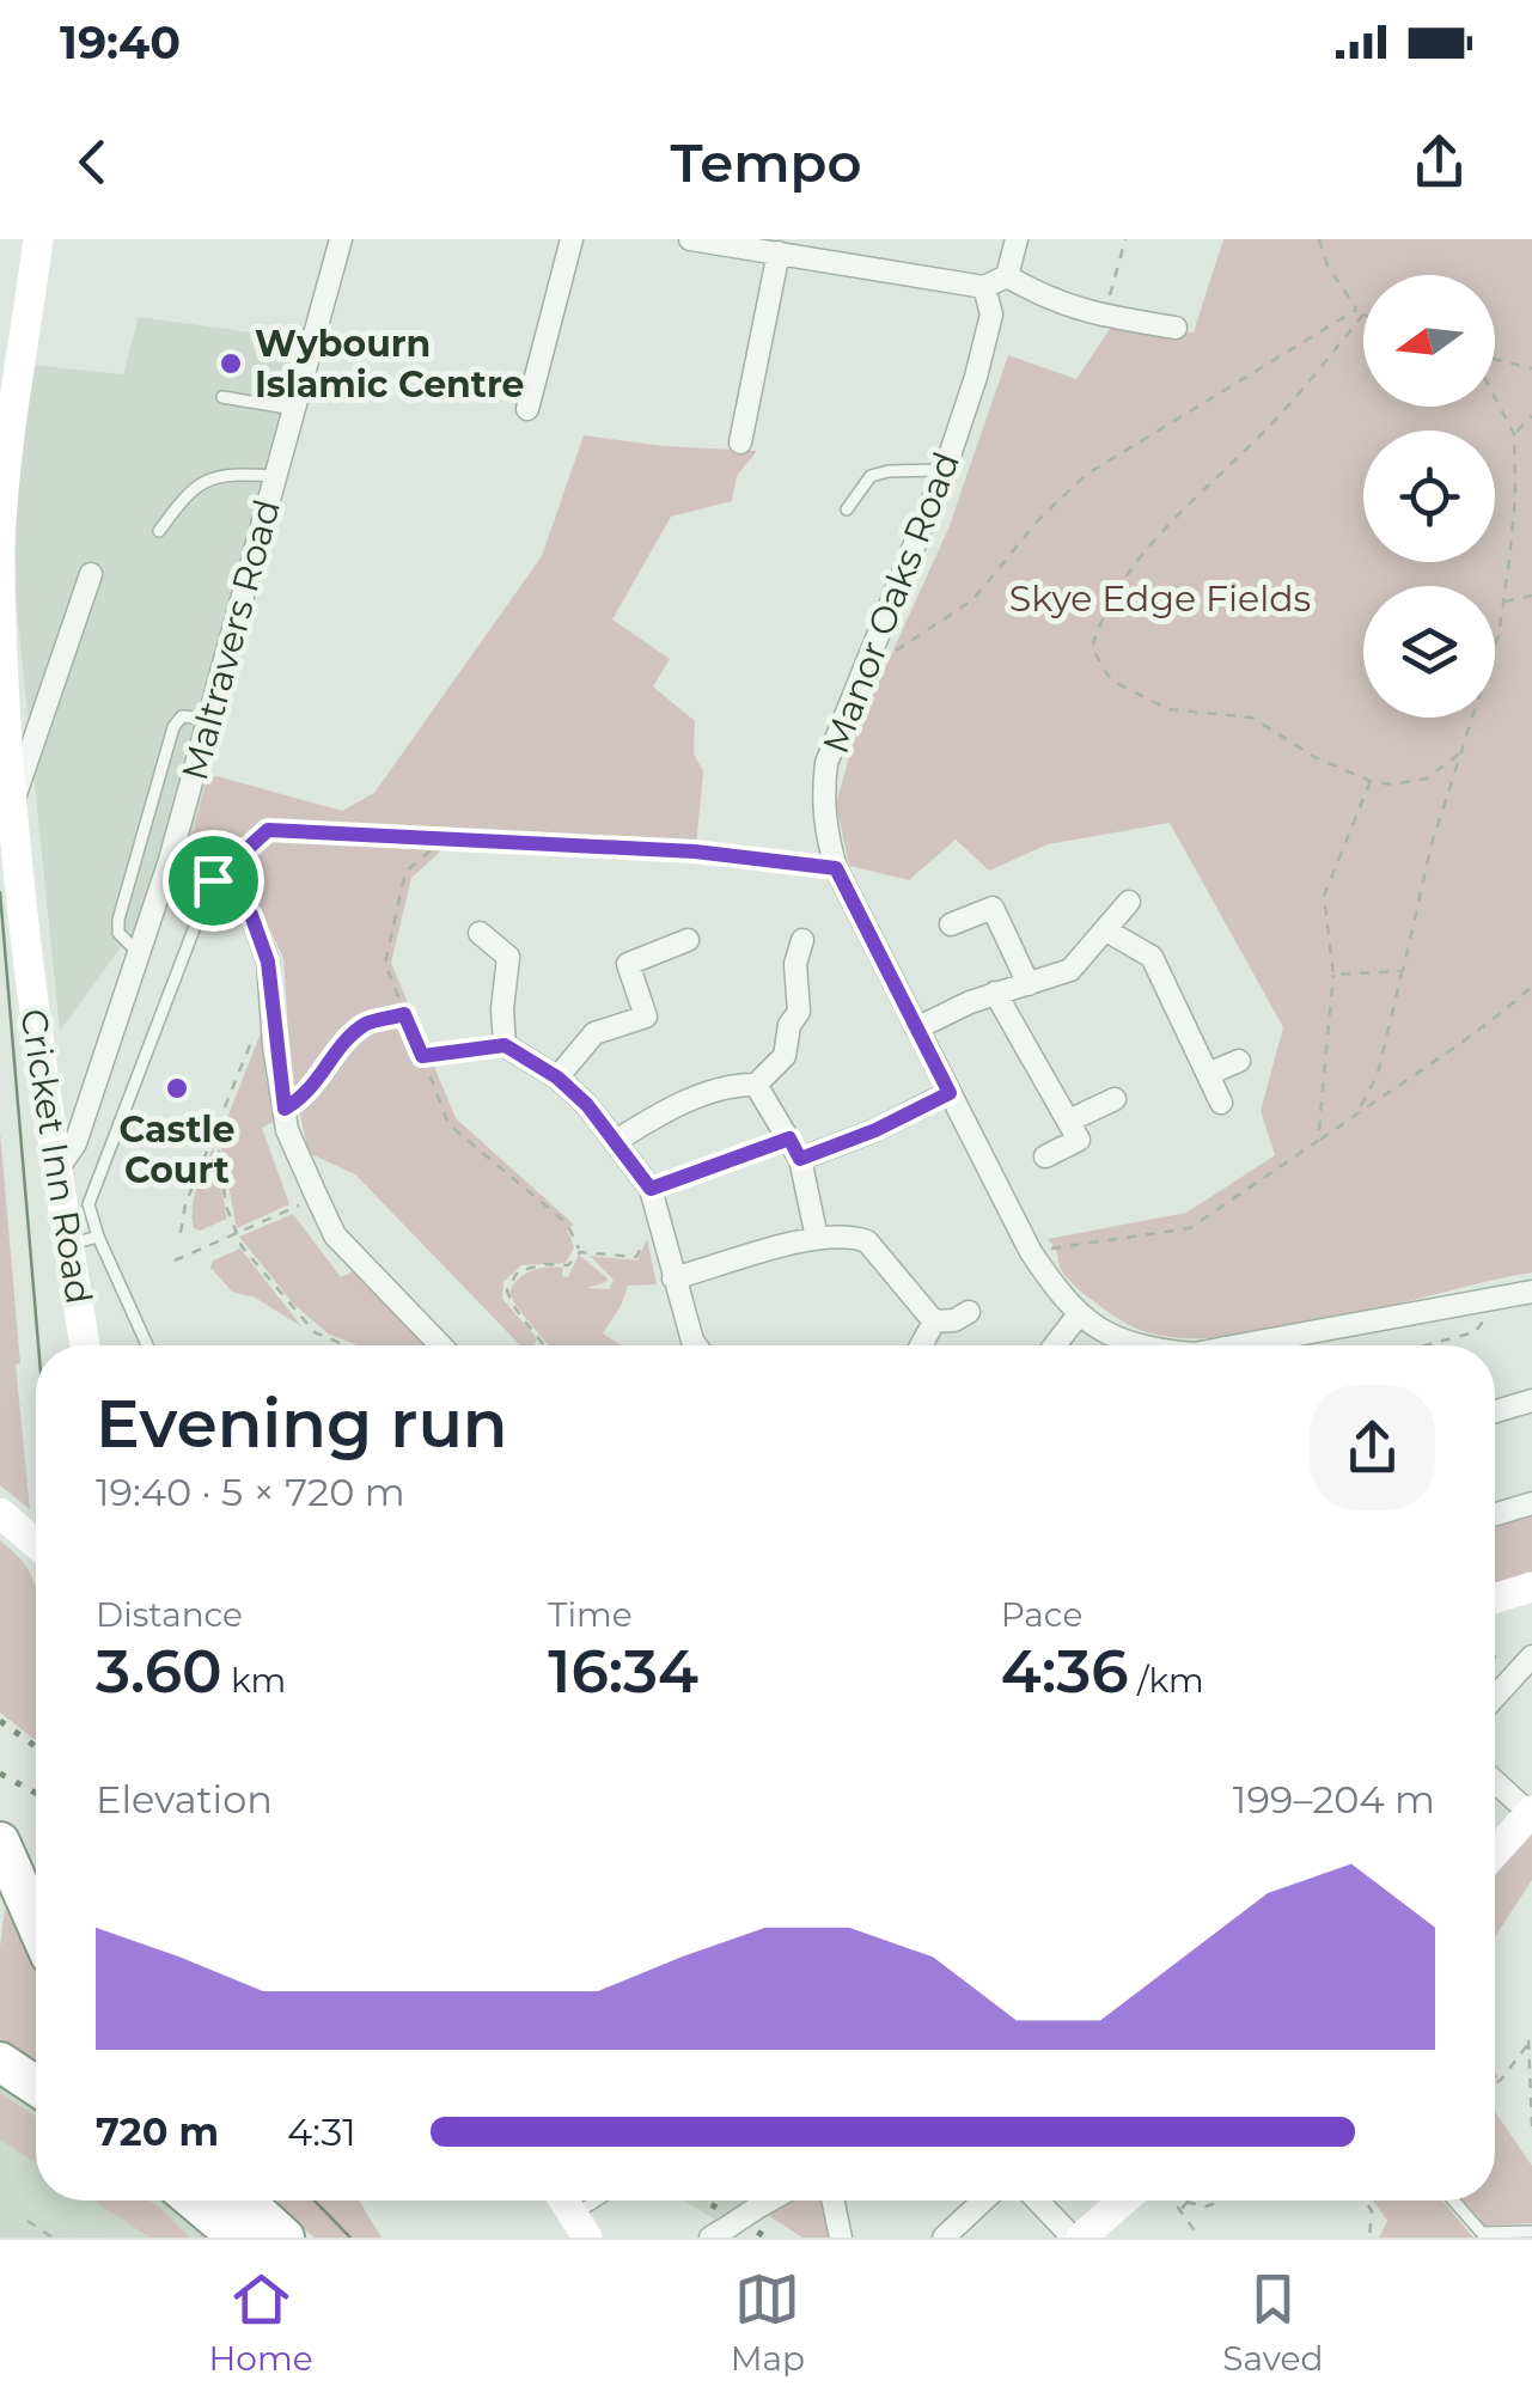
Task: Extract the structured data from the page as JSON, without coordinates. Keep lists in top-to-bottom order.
{
  "streets": {
    "street": ["Manor Oaks Road", "Maltravers Road", "Cricket Inn Road"]
  },
  "crossings": [
    ["Maltravers Road", "Cricket Inn Road"]
  ],
  "parks": ["Skye Edge Fields"],
  "places": ["Wybourn Islamic Centre", "Castle Court"],
  "north": "left",
  "page": {
    "status": "19:40",
    "header": "Tempo",
    "heading": ["Evening run", "19:40 · 5 × 720 m"],
    "stats": [
      ["Distance", "3.60 km"],
      ["Time", "16:34"],
      ["Pace", "4:36 /km"]
    ],
    "chart": ["Elevation", "199–204 m"],
    "list": [
      {
        "name": "720 m",
        "note": "4:31"
      }
    ],
    "tabs": ["Home", "Map", "Saved"]
  }
}
